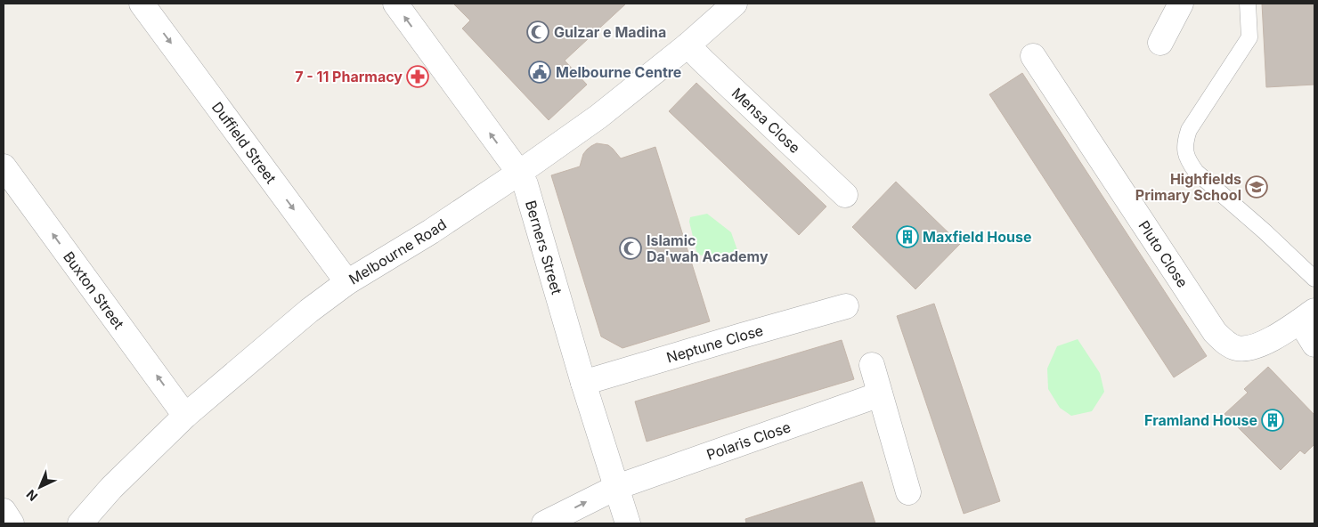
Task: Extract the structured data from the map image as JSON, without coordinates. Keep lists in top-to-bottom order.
{
  "streets": {
    "street": [
      "Mensa Close",
      "Duffield Street",
      "Berners Street",
      "Melbourne Road",
      "Pluto Close",
      "Buxton Street",
      "Neptune Close",
      "Polaris Close"
    ]
  },
  "crossings": [
    ["Mensa Close", "Melbourne Road"],
    ["Duffield Street", "Melbourne Road"],
    ["Berners Street", "Melbourne Road"],
    ["Berners Street", "Neptune Close"],
    ["Berners Street", "Polaris Close"],
    ["Melbourne Road", "Buxton Street"]
  ],
  "one_way": ["Duffield Street", "Berners Street", "Buxton Street"],
  "places": {
    "mosque": ["Gulzar e Madina", "Islamic Da'wah Academy"],
    "public building": ["Melbourne Centre"],
    "pharmacy": ["7 - 11 Pharmacy"],
    "school or university": ["Highfields Primary School"],
    "building": ["Maxfield House", "Framland House"]
  },
  "north": "bottom left"
}
